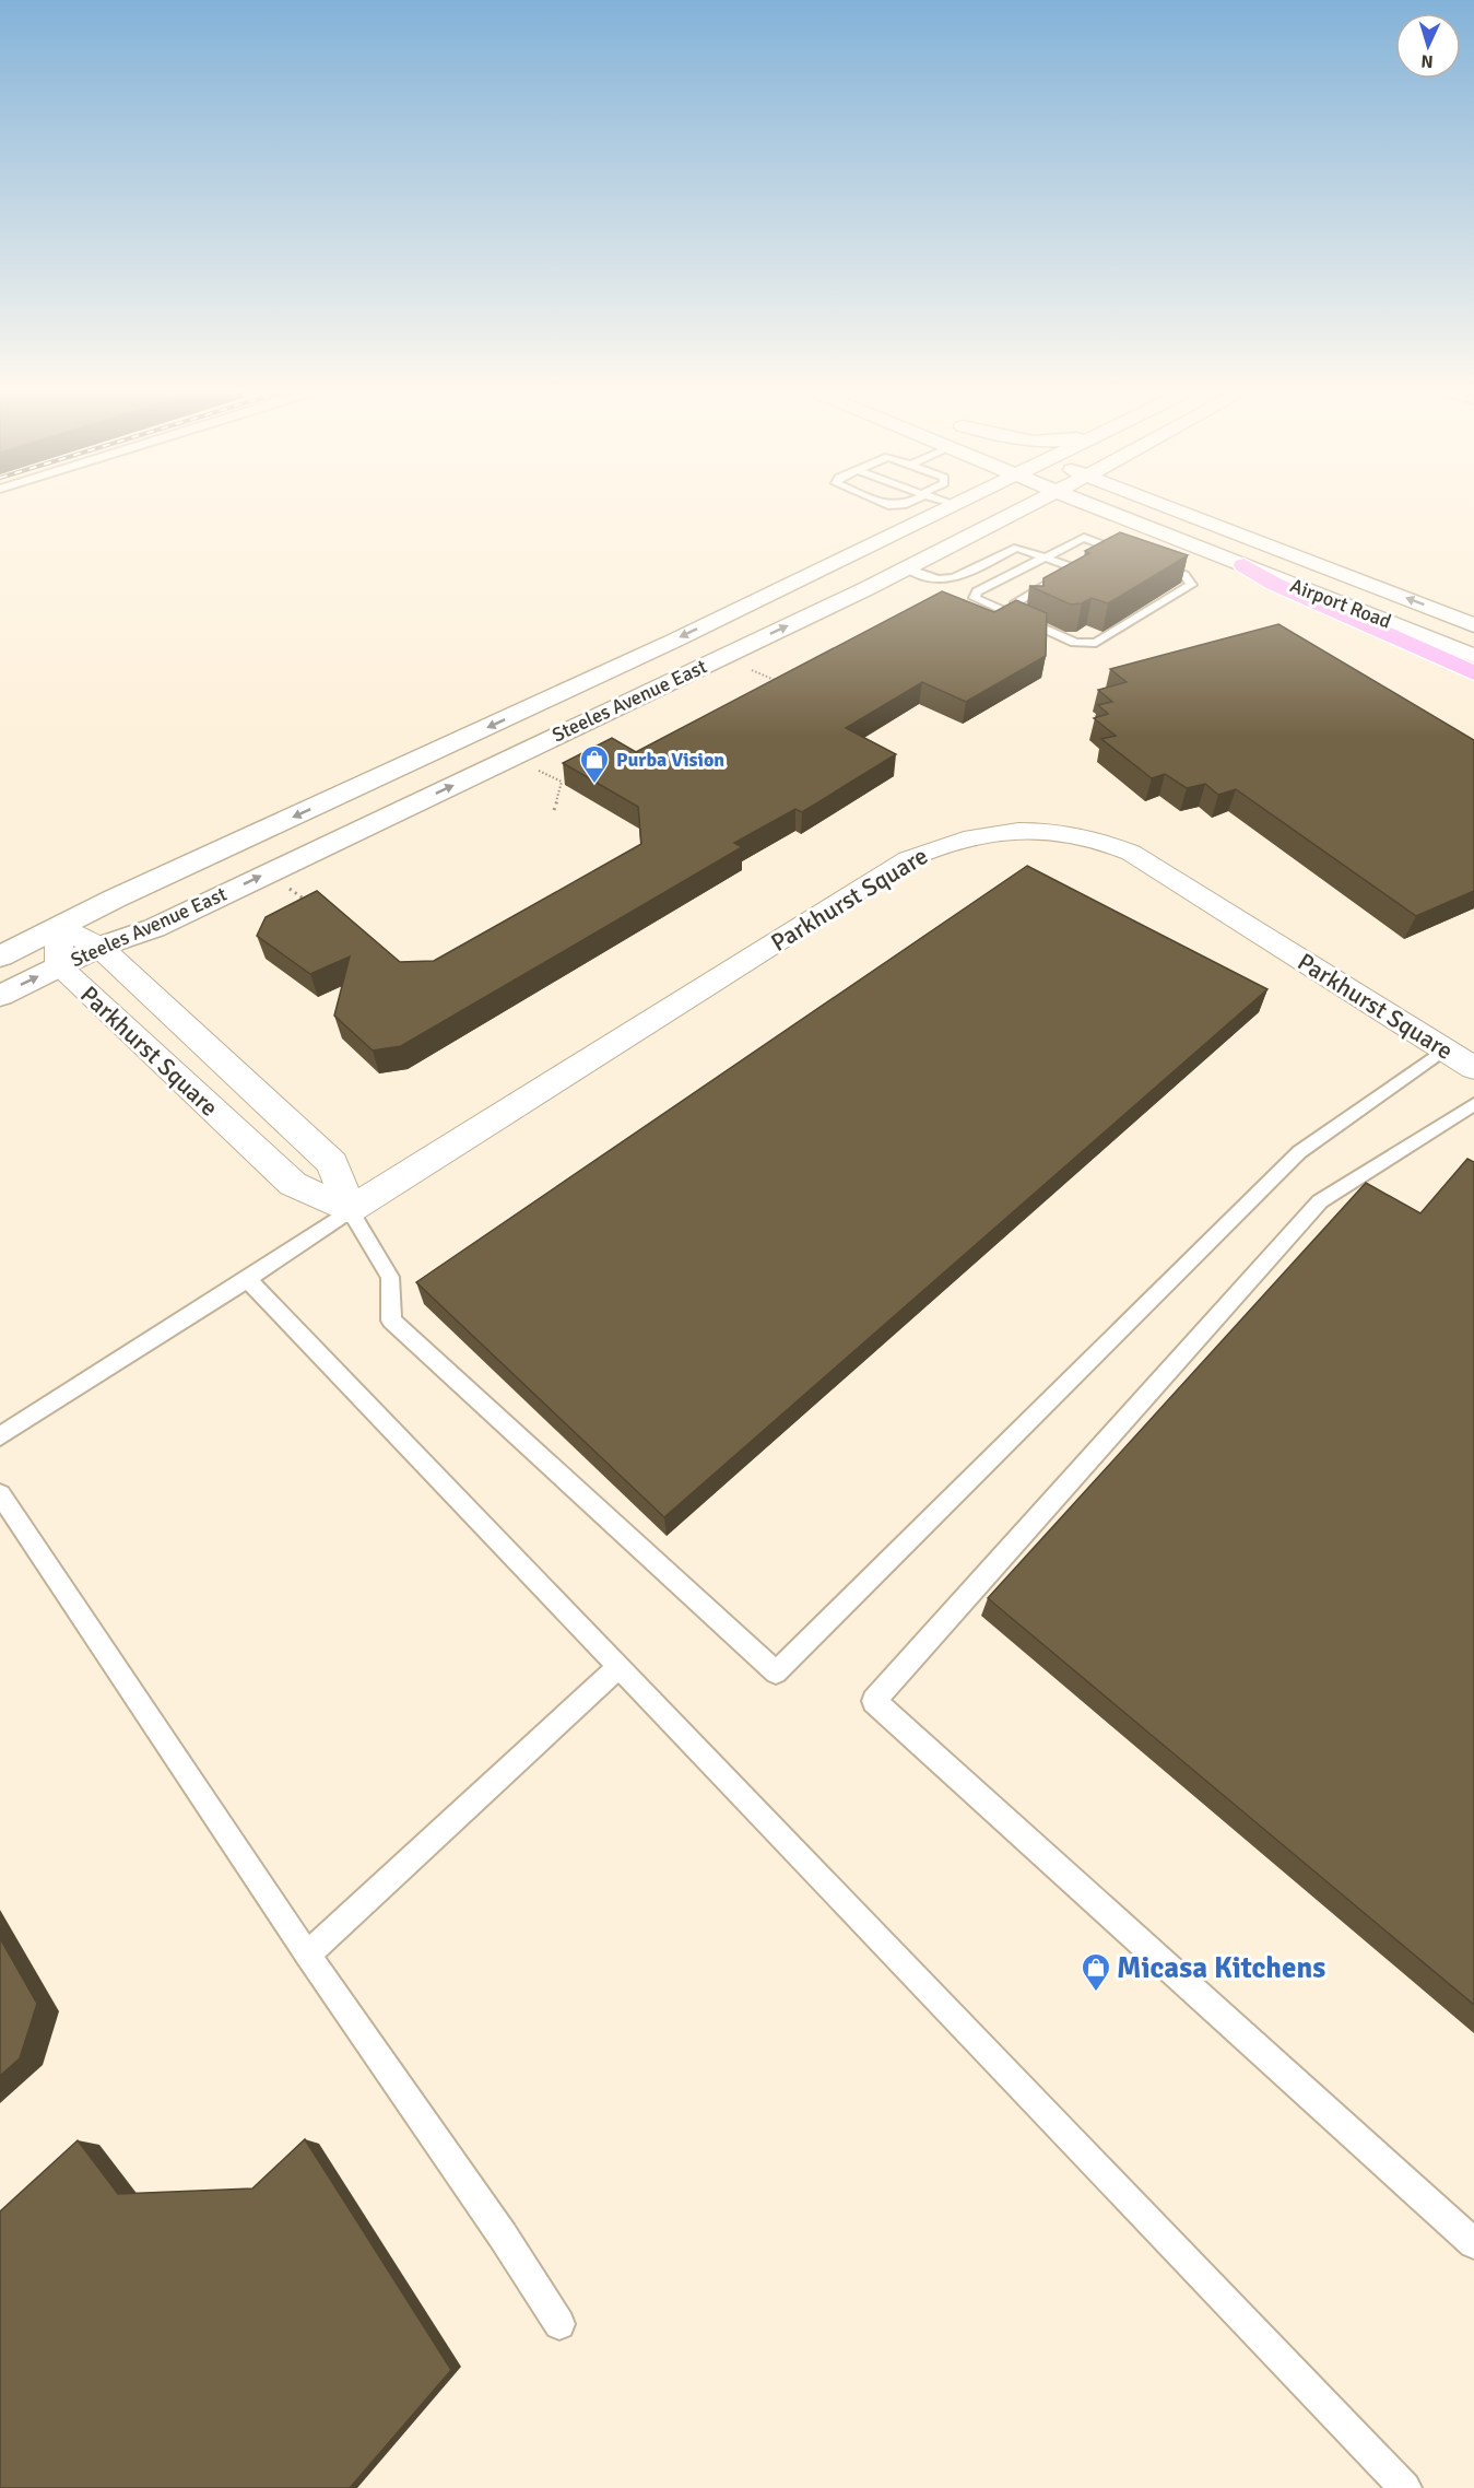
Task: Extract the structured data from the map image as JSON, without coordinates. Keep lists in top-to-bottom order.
{
  "streets": {
    "main road": ["Airport Road", "Steeles Avenue East"],
    "street": ["Parkhurst Square"]
  },
  "crossings": [
    ["Steeles Avenue East", "Parkhurst Square"]
  ],
  "places": {
    "shop": ["Purba Vision", "Micasa Kitchens"]
  },
  "north": "bottom"
}
